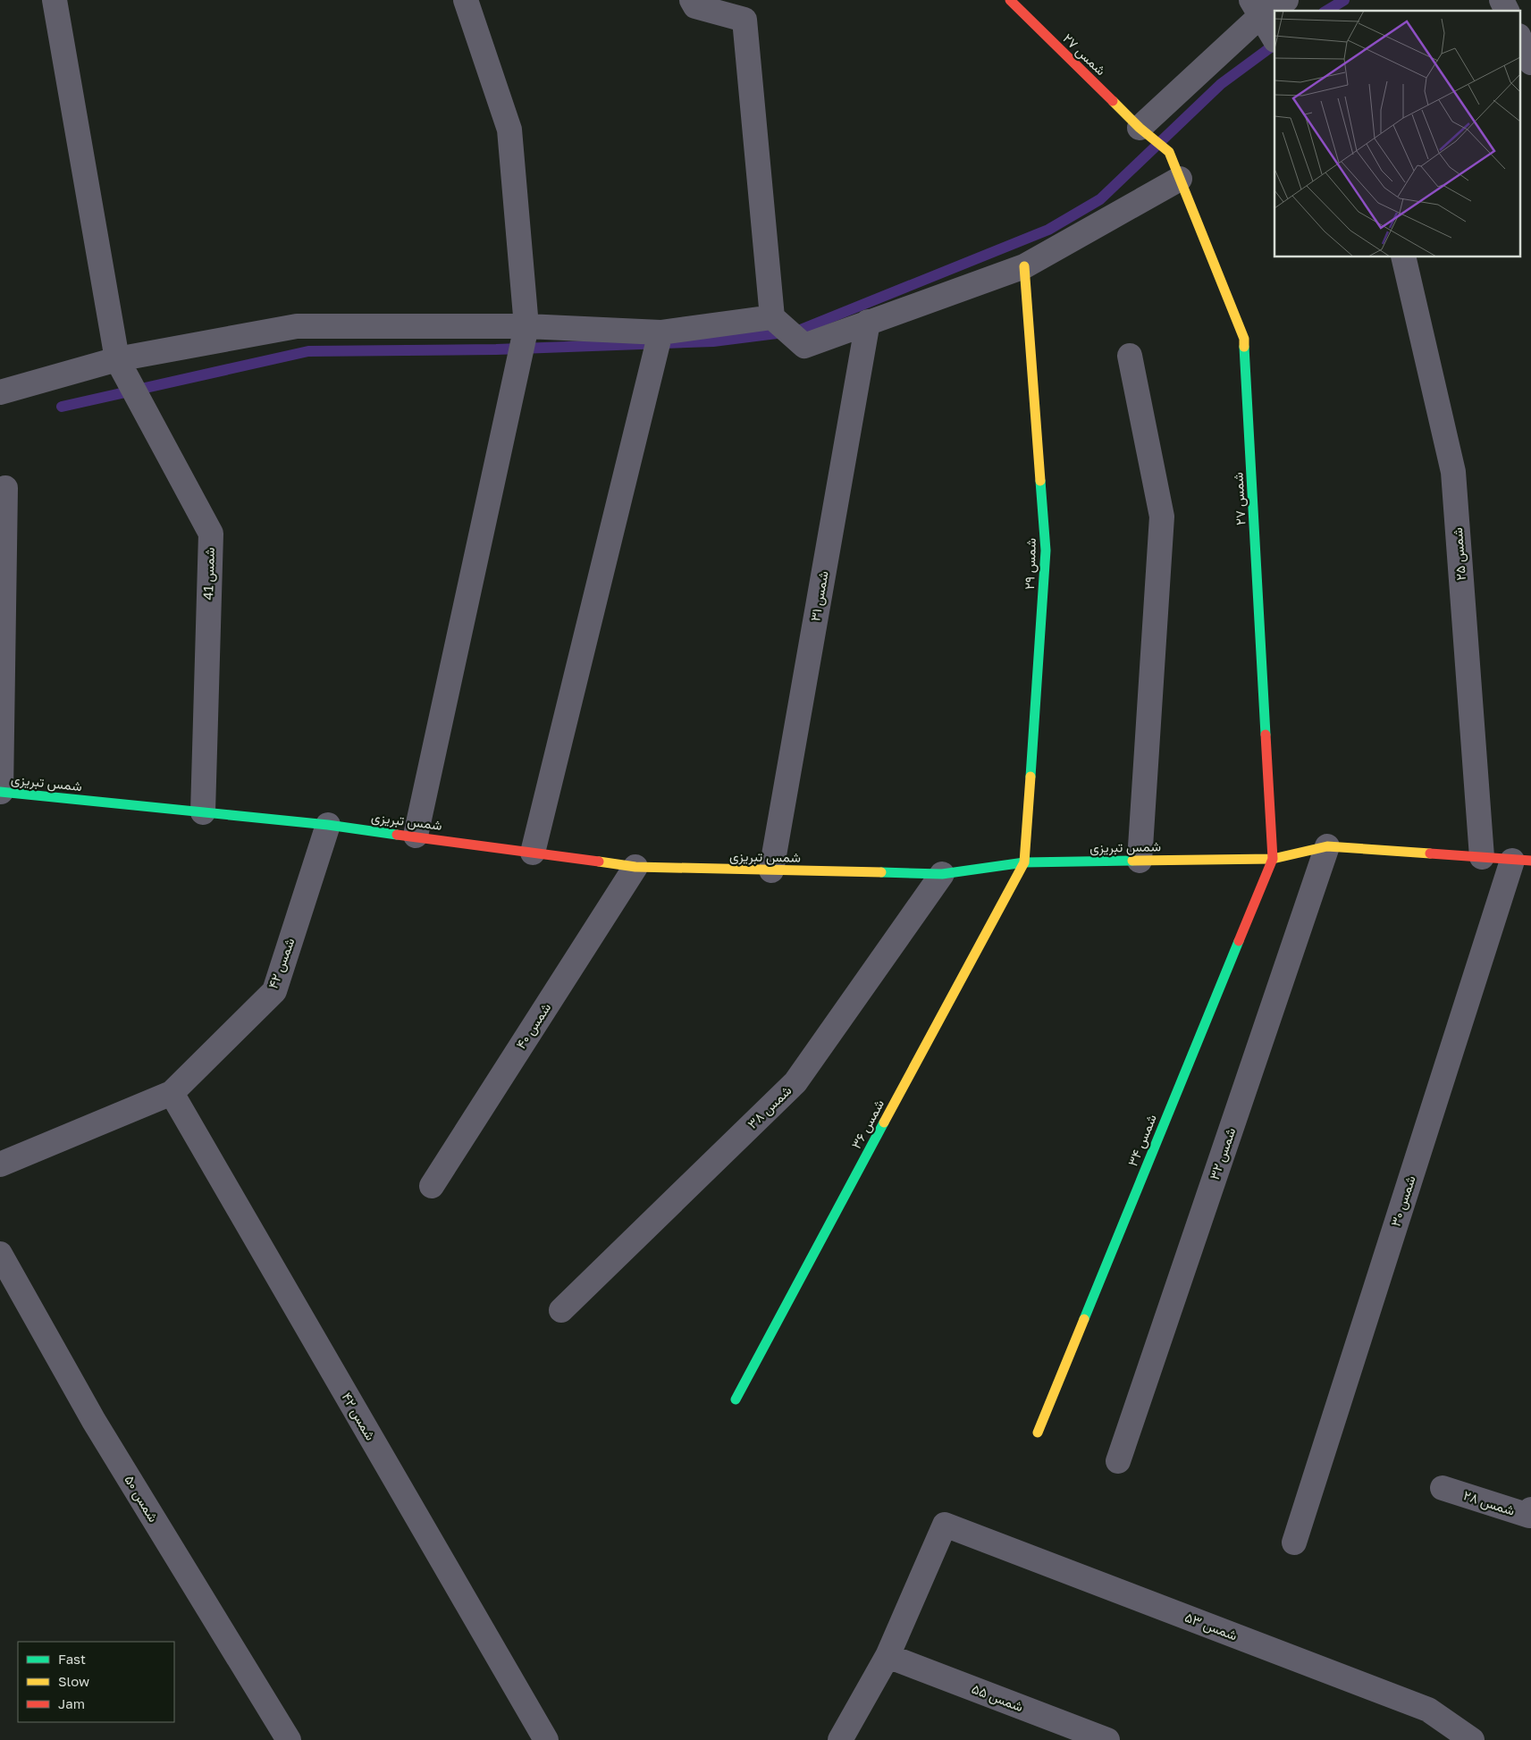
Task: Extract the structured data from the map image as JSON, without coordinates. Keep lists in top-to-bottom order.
{
  "streets": {
    "street": [
      "شمس ۲۷",
      "شمس ۲۵",
      "شمس ۲۹",
      "شمس 41",
      "شمس ۳۱",
      "شمس تبریزی",
      "شمس ۴۲",
      "شمس ۴۰",
      "شمس ۳۸",
      "شمس ۳۶",
      "شمس ۳۴",
      "شمس ۳۲",
      "شمس ۳۰",
      "شمس ۵۰",
      "شمس ۲۸",
      "شمس ۵۳",
      "شمس ۵۵"
    ]
  },
  "crossings": [
    ["شمس ۲۷", "شمس تبریزی"],
    ["شمس ۲۷", "شمس ۳۴"],
    ["شمس ۲۵", "شمس تبریزی"],
    ["شمس ۲۹", "شمس تبریزی"],
    ["شمس ۲۹", "شمس ۳۶"],
    ["شمس 41", "شمس تبریزی"],
    ["شمس ۳۱", "شمس تبریزی"],
    ["شمس تبریزی", "شمس ۴۲"],
    ["شمس تبریزی", "شمس ۴۰"],
    ["شمس تبریزی", "شمس ۳۸"],
    ["شمس تبریزی", "شمس ۳۶"],
    ["شمس تبریزی", "شمس ۳۴"],
    ["شمس تبریزی", "شمس ۳۲"],
    ["شمس تبریزی", "شمس ۳۰"],
    ["شمس ۵۳", "شمس ۵۵"]
  ],
  "legend": ["Fast", "Slow", "Jam"]
}
